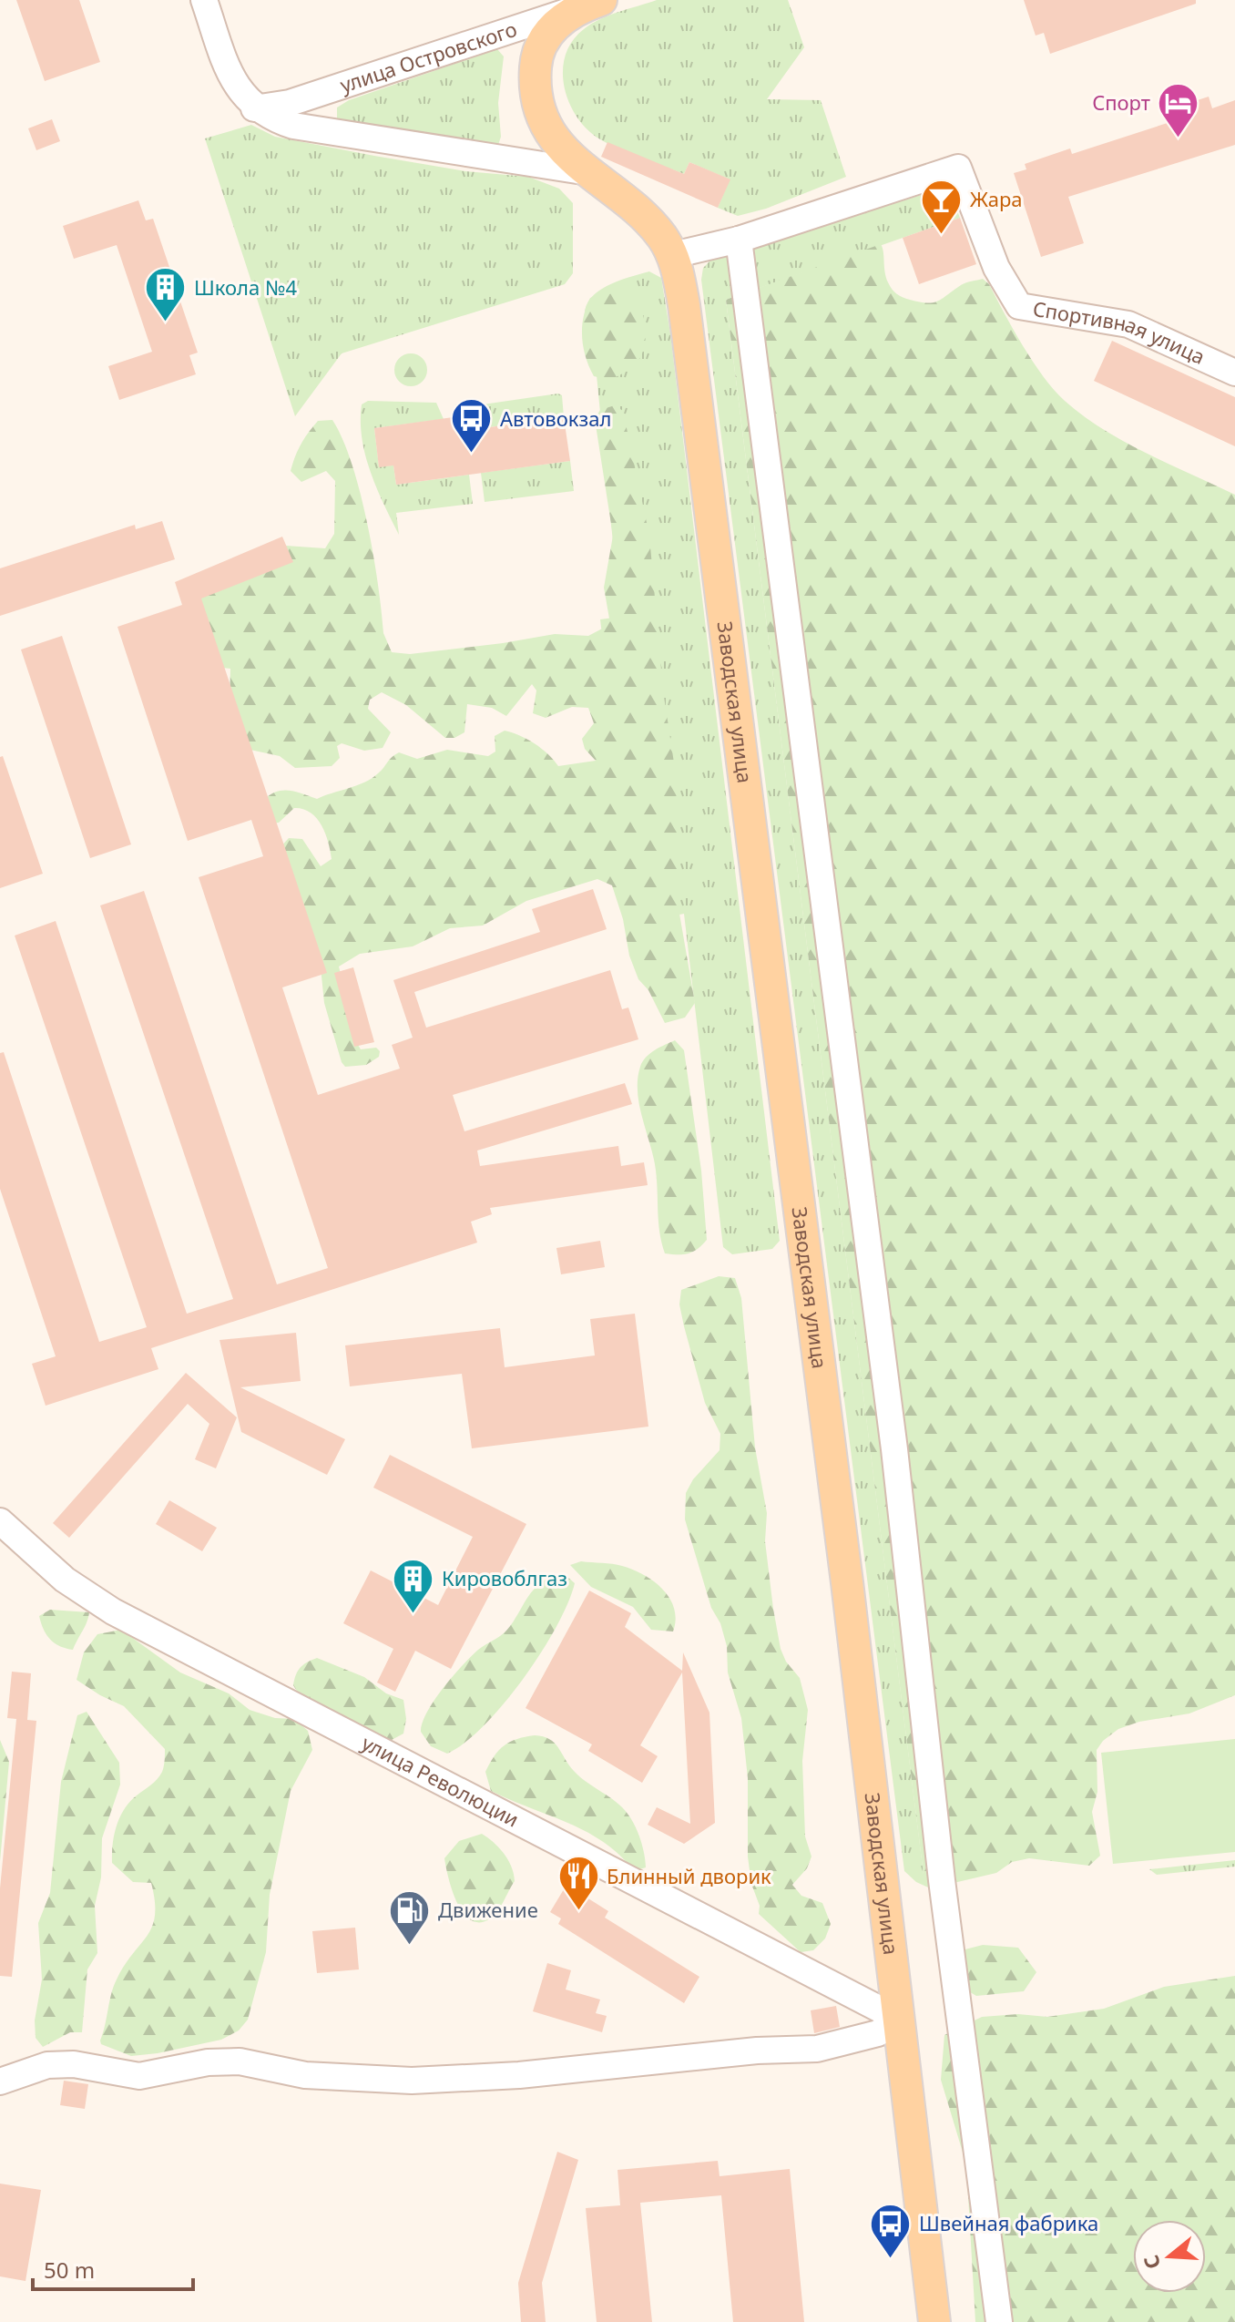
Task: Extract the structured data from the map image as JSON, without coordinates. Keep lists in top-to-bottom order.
{
  "streets": {
    "main road": ["Заводская улица"],
    "street": ["улица Островского", "Спортивная улица", "улица Революции"]
  },
  "crossings": [
    ["Заводская улица", "улица Революции"]
  ],
  "places": {
    "hotel": ["Спорт"],
    "bar": ["Жара"],
    "building": ["Школа №4", "Кировоблгаз"],
    "bus stop": ["Автовокзал", "Швейная фабрика"],
    "restaurant": ["Блинный дворик"],
    "fuel station": ["Движение"]
  },
  "scale_bar": "50 m",
  "north": "left"
}
